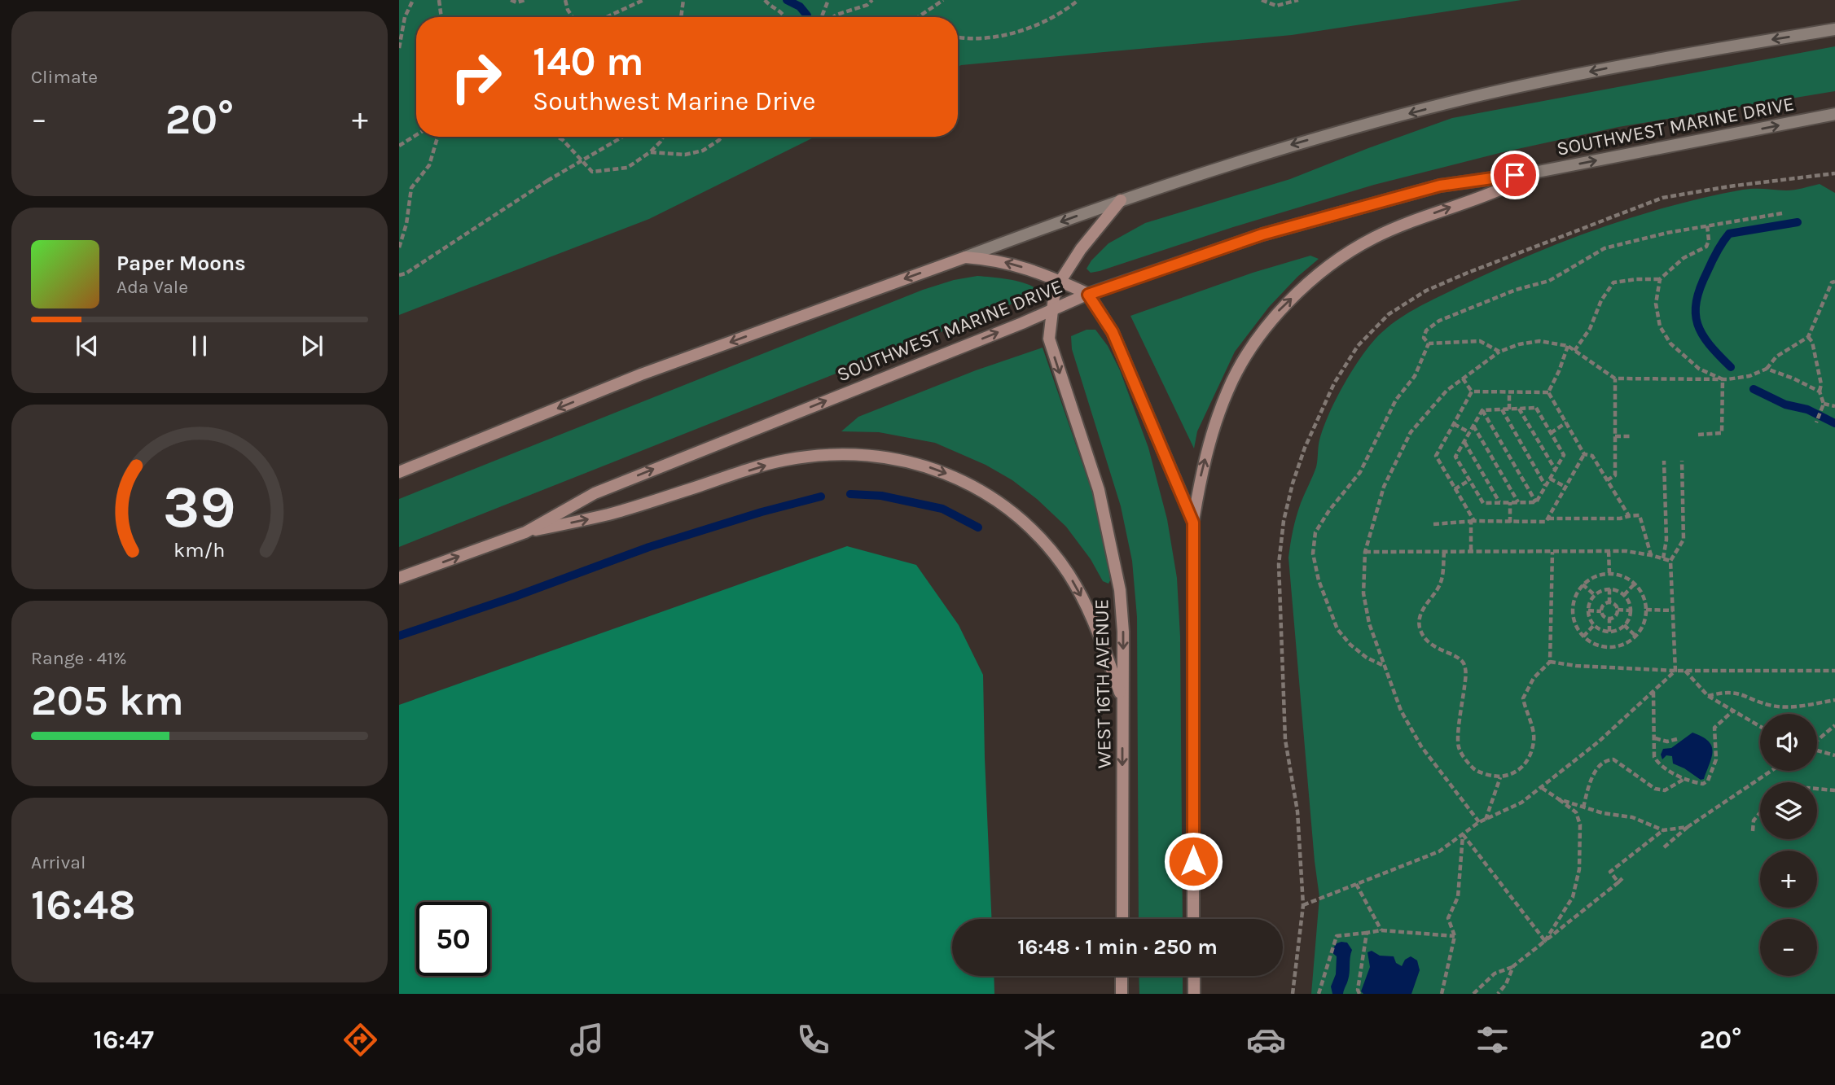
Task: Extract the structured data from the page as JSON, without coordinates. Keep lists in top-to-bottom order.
{
  "streets": {
    "main road": ["SOUTHWEST MARINE DRIVE", "WEST 16TH AVENUE"]
  },
  "crossings": [
    ["SOUTHWEST MARINE DRIVE", "WEST 16TH AVENUE"]
  ],
  "page": {
    "tile": [
      "Climate",
      ["Range · 41%", "205 km"],
      ["Arrival", "16:48"]
    ],
    "turn": ["140 m", "Southwest Marine Drive"],
    "heat": ["−", "20°", "+"],
    "song": ["Paper Moons", "Ada Vale"],
    "map_buttons": ["+", "−"],
    "limit": "50",
    "trip": "16:48 · 1 min · 250 m",
    "tabs": ["16:47", "20°"],
    "gauge": ["39", "km/h"]
  }
}
